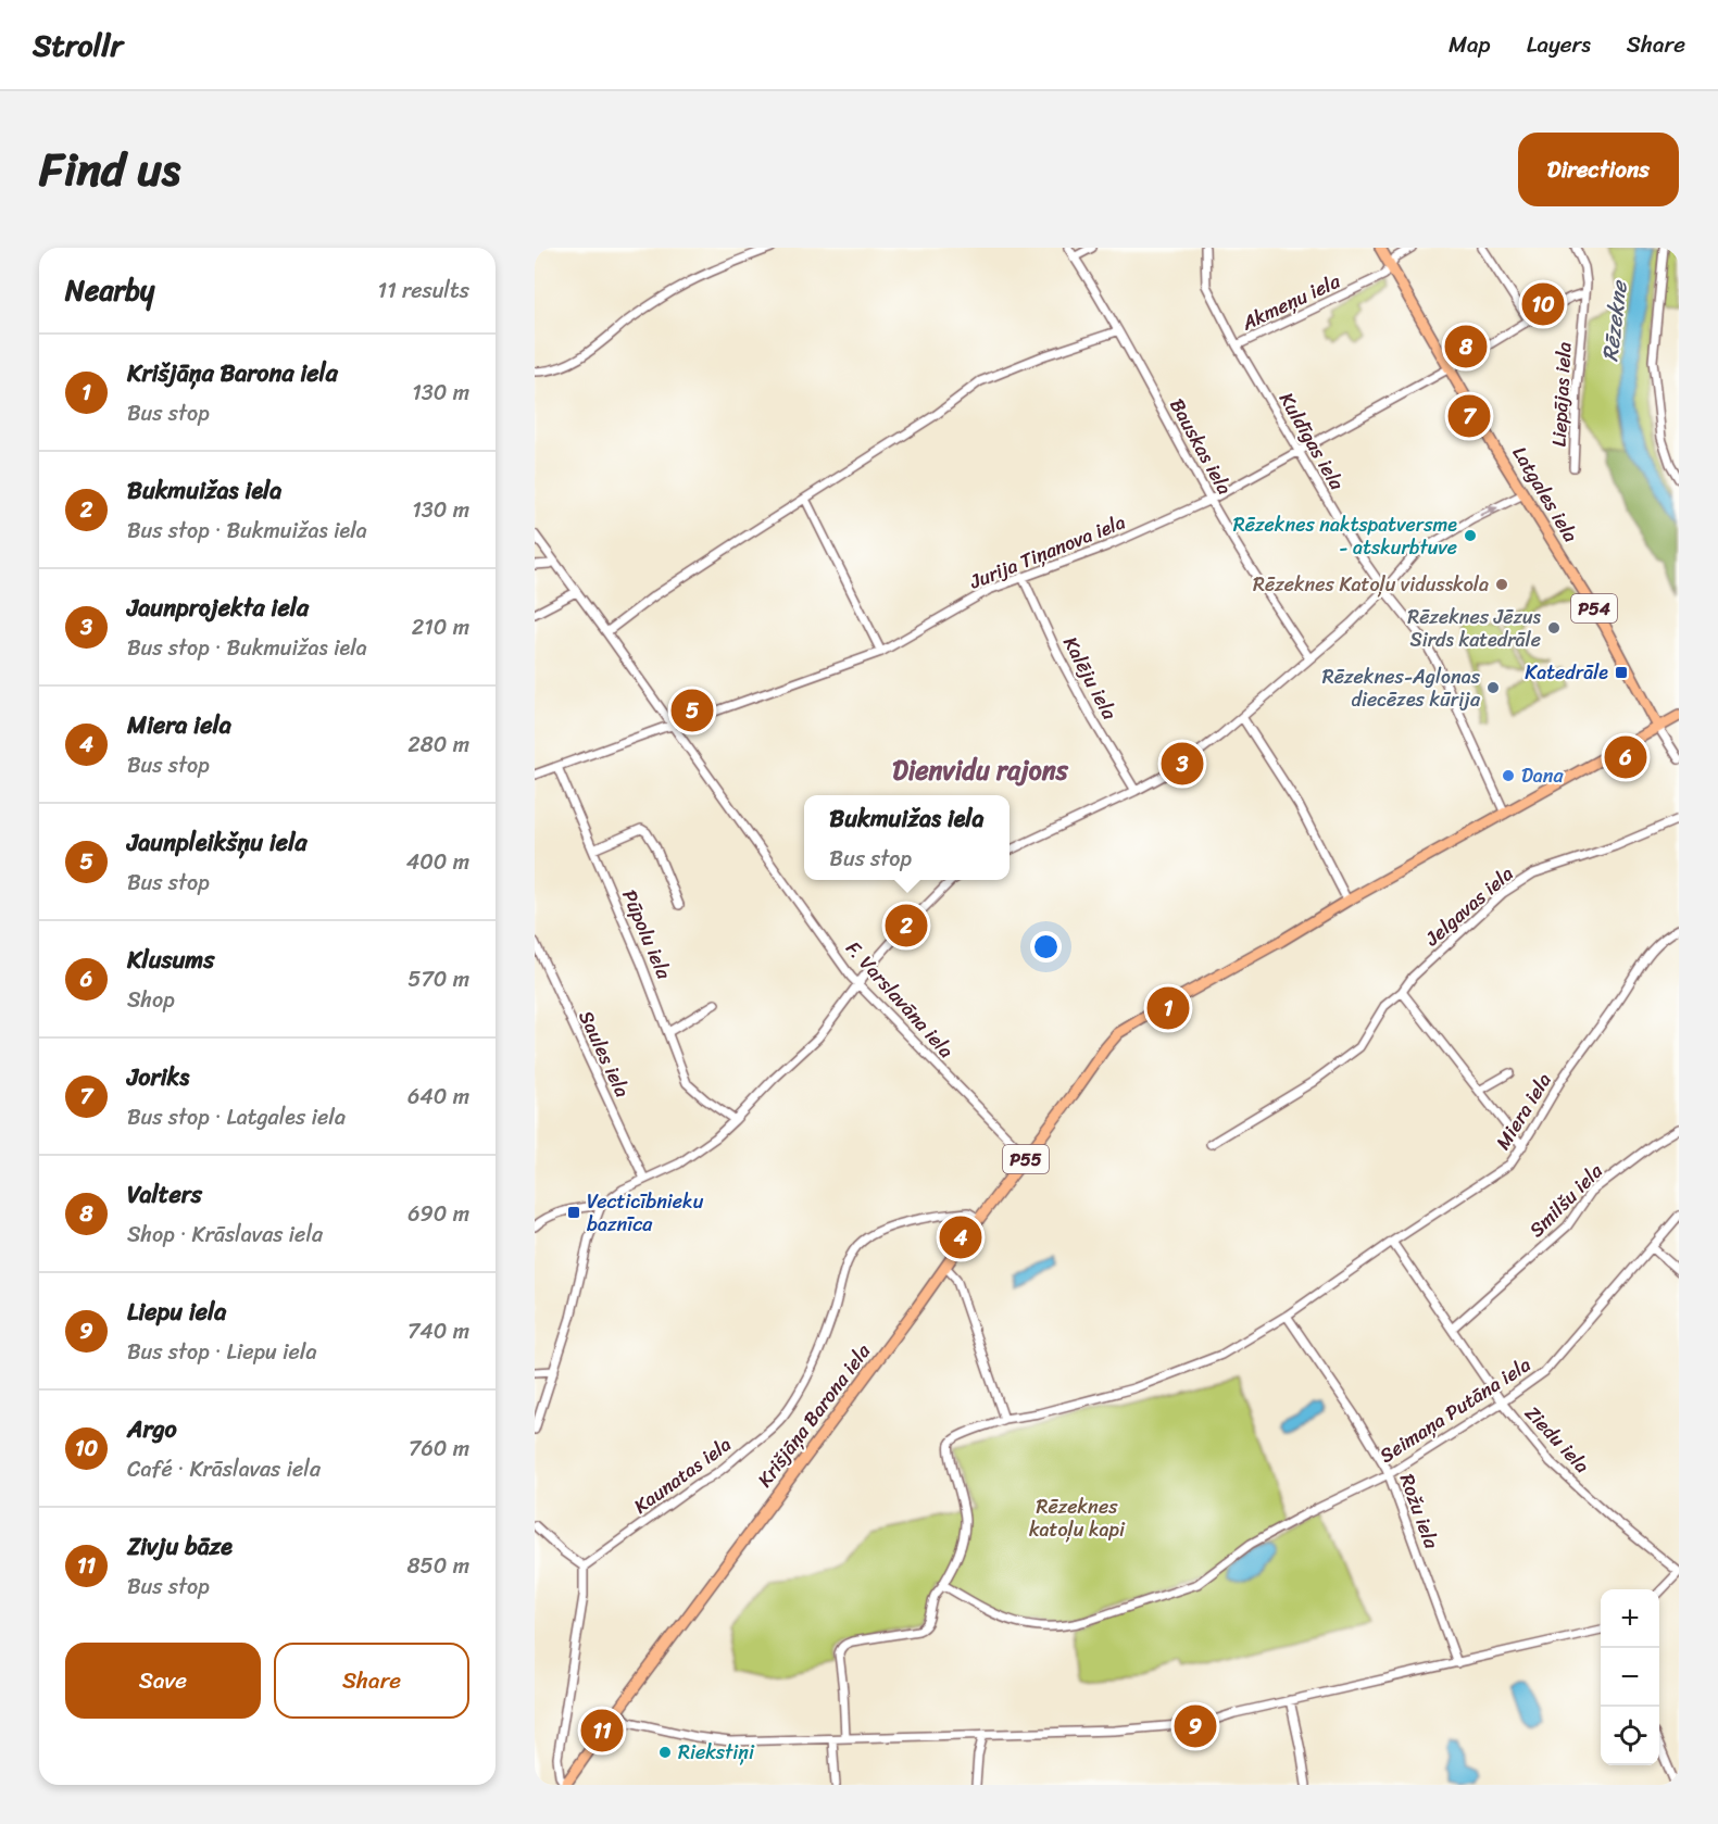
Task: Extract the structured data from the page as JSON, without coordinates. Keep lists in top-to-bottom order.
{
  "streets": {
    "main road": [
      "Latgales iela",
      "P54",
      "P55",
      "Krišjāņa Barona iela"
    ],
    "street": [
      "Akmeņu iela",
      "Liepājas iela",
      "Kuldīgas iela",
      "Bauskas iela",
      "Jurija Tiņanova iela",
      "Kalēju iela",
      "Jelgavas iela",
      "Pūpolu iela",
      "F. Varslavāna iela",
      "Saules iela",
      "Miera iela",
      "Smilšu iela",
      "Seimaņa Putāna iela",
      "Ziedu iela",
      "Kaunatas iela",
      "Rožu iela"
    ]
  },
  "crossings": [
    ["Akmeņu iela", "Kuldīgas iela"],
    ["Akmeņu iela", "Latgales iela"],
    ["Liepājas iela", "Jurija Tiņanova iela"],
    ["Kuldīgas iela", "Jurija Tiņanova iela"],
    ["Kuldīgas iela", "Krišjāņa Barona iela"],
    ["Bauskas iela", "Jurija Tiņanova iela"],
    ["Latgales iela", "Jurija Tiņanova iela"],
    ["Latgales iela", "Krišjāņa Barona iela"],
    ["Jurija Tiņanova iela", "Kalēju iela"],
    ["Jurija Tiņanova iela", "Pūpolu iela"],
    ["Jurija Tiņanova iela", "F. Varslavāna iela"],
    ["F. Varslavāna iela", "Krišjāņa Barona iela"],
    ["Miera iela", "Seimaņa Putāna iela"],
    ["Miera iela", "Ziedu iela"],
    ["Miera iela", "Rožu iela"],
    ["Smilšu iela", "Ziedu iela"],
    ["Seimaņa Putāna iela", "Ziedu iela"],
    ["Seimaņa Putāna iela", "Rožu iela"],
    ["Krišjāņa Barona iela", "Kaunatas iela"]
  ],
  "districts": ["Dienvidu rajons"],
  "water": ["Rēzekne"],
  "parks": ["Rēzeknes katoļu kapi"],
  "places": {
    "other": [
      "Rēzeknes naktspatversme - atskurbtuve",
      "Rēzeknes Katoļu vidusskola",
      "Rēzeknes Jēzus Sirds katedrāle",
      "Rēzeknes-Aglonas diecēzes kūrija",
      "Dana",
      "Riekstiņi"
    ],
    "transit": ["Katedrāle", "Vecticībnieku baznīca"]
  },
  "page": {
    "header": "Strollr",
    "nav": ["Map", "Layers", "Share"],
    "title": "Find us",
    "buttons": [
      "Directions",
      ["Save", "Share"]
    ],
    "heading": ["Nearby", "11 results"],
    "pins": [
      "10",
      "8",
      "7",
      "5",
      "6",
      "3",
      "2",
      "1",
      "4",
      "9",
      "11"
    ],
    "list": [
      {
        "mark": "1",
        "name": "Krišjāņa Barona iela",
        "note": "Bus stop",
        "value": "130 m"
      },
      {
        "mark": "2",
        "name": "Bukmuižas iela",
        "note": "Bus stop · Bukmuižas iela",
        "value": "130 m"
      },
      {
        "mark": "3",
        "name": "Jaunprojekta iela",
        "note": "Bus stop · Bukmuižas iela",
        "value": "210 m"
      },
      {
        "mark": "4",
        "name": "Miera iela",
        "note": "Bus stop",
        "value": "280 m"
      },
      {
        "mark": "5",
        "name": "Jaunpleikšņu iela",
        "note": "Bus stop",
        "value": "400 m"
      },
      {
        "mark": "6",
        "name": "Klusums",
        "note": "Shop",
        "value": "570 m"
      },
      {
        "mark": "7",
        "name": "Joriks",
        "note": "Bus stop · Latgales iela",
        "value": "640 m"
      },
      {
        "mark": "8",
        "name": "Valters",
        "note": "Shop · Krāslavas iela",
        "value": "690 m"
      },
      {
        "mark": "9",
        "name": "Liepu iela",
        "note": "Bus stop · Liepu iela",
        "value": "740 m"
      },
      {
        "mark": "10",
        "name": "Argo",
        "note": "Café · Krāslavas iela",
        "value": "760 m"
      },
      {
        "mark": "11",
        "name": "Zivju bāze",
        "note": "Bus stop",
        "value": "850 m"
      }
    ],
    "popup": ["Bukmuižas iela", "Bus stop"],
    "map_buttons": ["+", "−"]
  }
}
